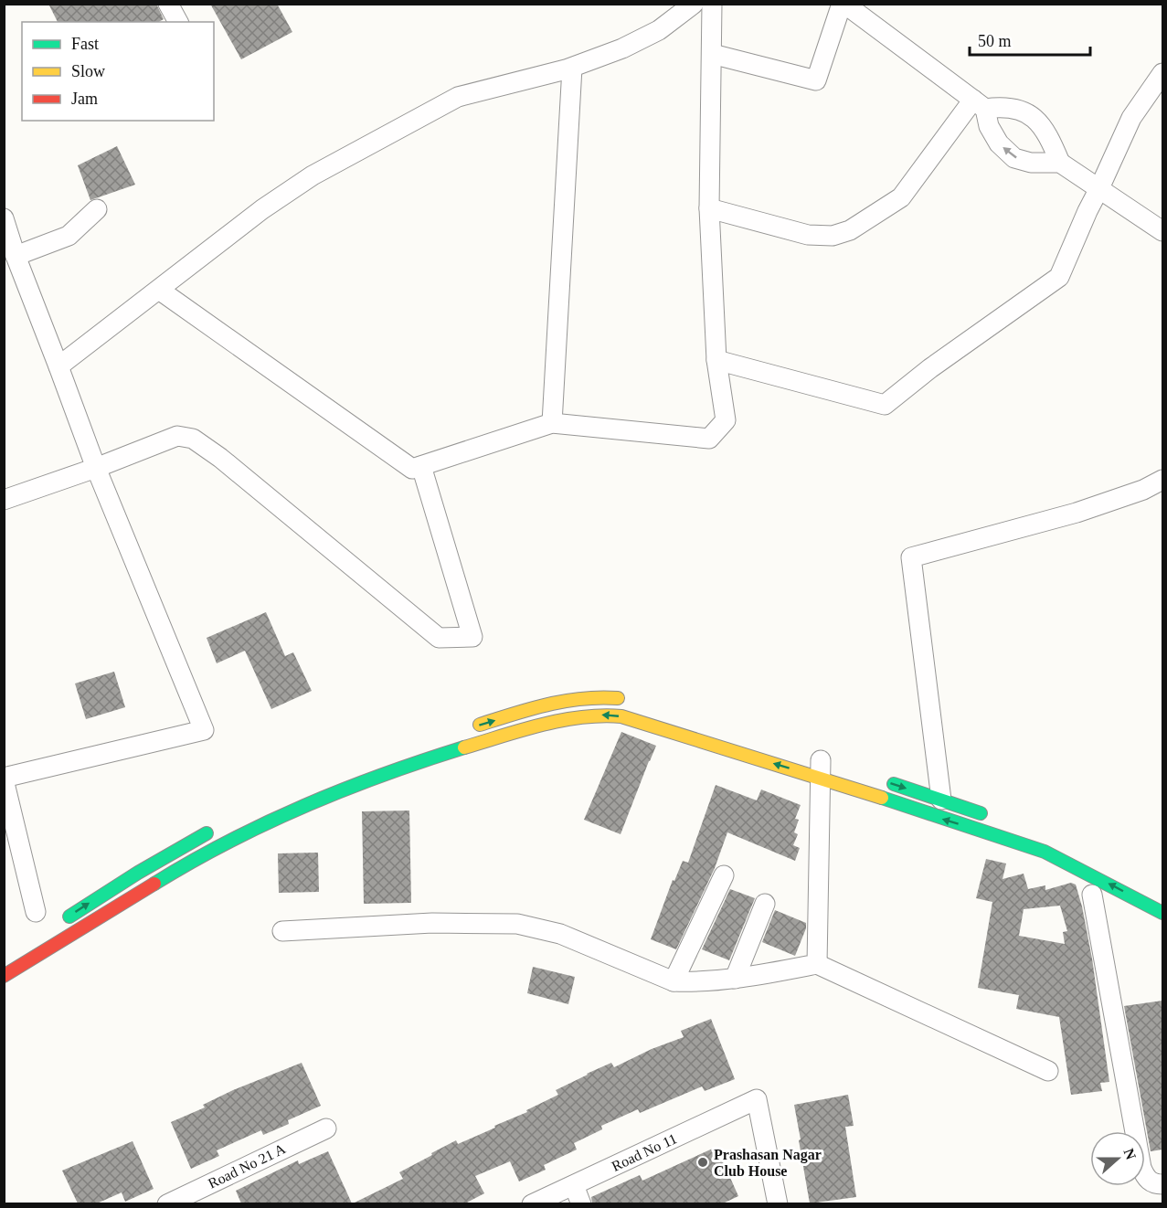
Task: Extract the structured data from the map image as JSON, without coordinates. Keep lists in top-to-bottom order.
{
  "streets": {
    "street": ["Road No 11", "Road No 21 A"]
  },
  "places": ["Prashasan Nagar Club House"],
  "legend": ["Fast", "Slow", "Jam"],
  "scale_bar": "50 m",
  "north": "right"
}
